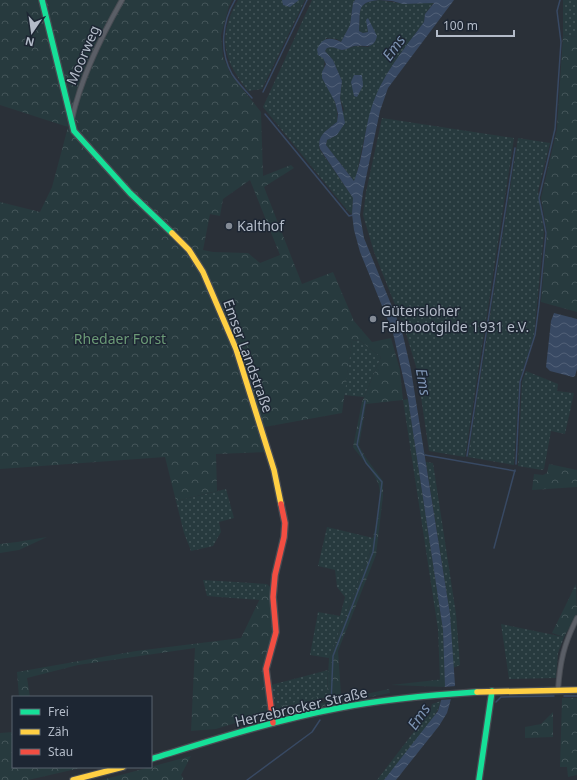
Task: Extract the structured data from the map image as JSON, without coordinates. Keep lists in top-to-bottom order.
{
  "streets": {
    "street": ["Moorweg", "Emser Landstraße", "Herzebrocker Straße"]
  },
  "crossings": [
    ["Moorweg", "Emser Landstraße"],
    ["Emser Landstraße", "Herzebrocker Straße"]
  ],
  "water": ["Ems"],
  "parks": ["Rhedaer Forst"],
  "places": ["Kalthof", "Gütersloher Faltbootgilde 1931 e.V."],
  "legend": ["Frei", "Zäh", "Stau"],
  "scale_bar": "100 m",
  "north": "bottom"
}
